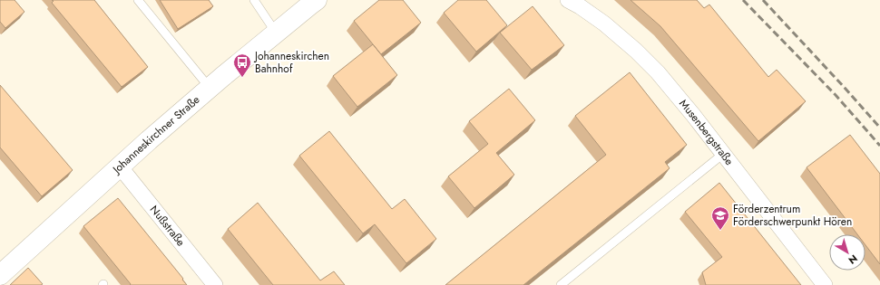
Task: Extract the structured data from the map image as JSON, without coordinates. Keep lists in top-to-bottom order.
{
  "streets": {
    "street": ["Musenbergstraße", "Johanneskirchner Straße", "Nußstraße"]
  },
  "crossings": [
    ["Johanneskirchner Straße", "Nußstraße"]
  ],
  "places": {
    "bus stop": ["Johanneskirchen Bahnhof"],
    "school or university": ["Förderzentrum Förderschwerpunkt Hören"]
  },
  "north": "bottom right"
}
